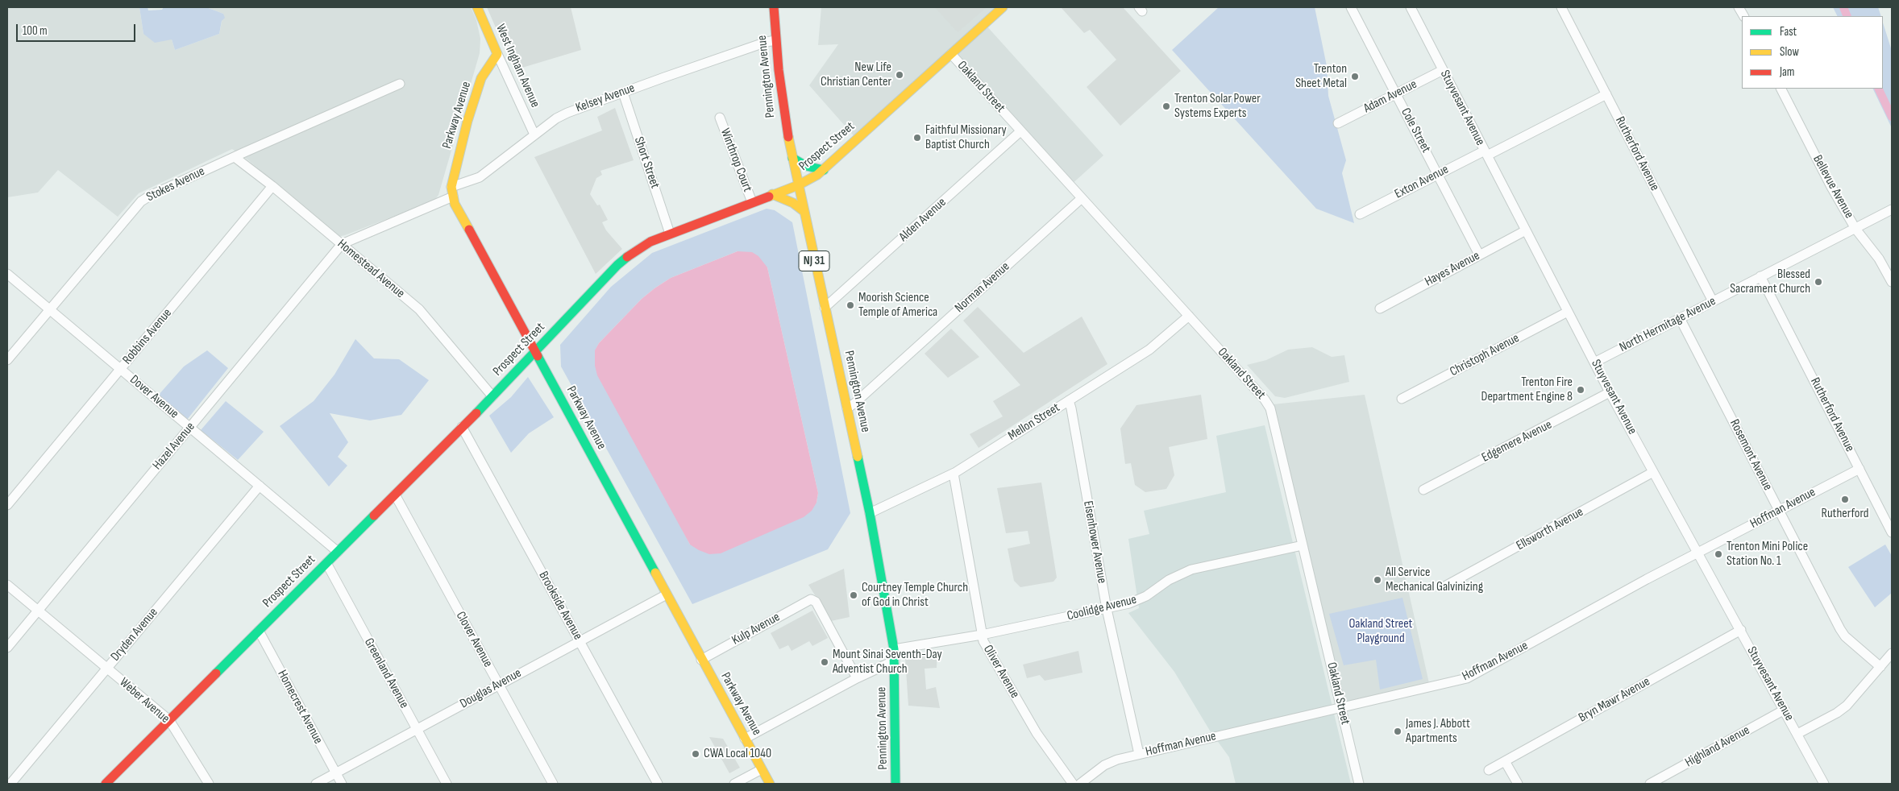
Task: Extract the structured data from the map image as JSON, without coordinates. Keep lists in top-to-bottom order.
{
  "streets": {
    "street": [
      "West Ingham Avenue",
      "Pennington Avenue",
      "Oakland Street",
      "Adam Avenue",
      "Kelsey Avenue",
      "Stuyvesant Avenue",
      "Parkway Avenue",
      "Cole Street",
      "Prospect Street",
      "Rutherford Avenue",
      "Winthrop Court",
      "Short Street",
      "Exton Avenue",
      "Stokes Avenue",
      "Bellevue Avenue",
      "Alden Avenue",
      "NJ 31",
      "Homestead Avenue",
      "Hayes Avenue",
      "Norman Avenue",
      "North Hermitage Avenue",
      "Robbins Avenue",
      "Christoph Avenue",
      "Dover Avenue",
      "Mellon Street",
      "Edgemere Avenue",
      "Hazel Avenue",
      "Rosemont Avenue",
      "Hoffman Avenue",
      "Ellsworth Avenue",
      "Eisenhower Avenue",
      "Brookside Avenue",
      "Coolidge Avenue",
      "Kulp Avenue",
      "Dryden Avenue",
      "Clover Avenue",
      "Oliver Avenue",
      "Greenland Avenue",
      "Douglas Avenue",
      "Bryn Mawr Avenue",
      "Weber Avenue",
      "Homecrest Avenue",
      "Highland Avenue"
    ]
  },
  "crossings": [
    ["West Ingham Avenue", "Kelsey Avenue"],
    ["West Ingham Avenue", "Parkway Avenue"],
    ["Pennington Avenue", "Kelsey Avenue"],
    ["Pennington Avenue", "Prospect Street"],
    ["Pennington Avenue", "Alden Avenue"],
    ["Pennington Avenue", "Norman Avenue"],
    ["Pennington Avenue", "Mellon Street"],
    ["Pennington Avenue", "Coolidge Avenue"],
    ["Oakland Street", "Prospect Street"],
    ["Oakland Street", "Alden Avenue"],
    ["Oakland Street", "Norman Avenue"],
    ["Oakland Street", "Mellon Street"],
    ["Oakland Street", "Hoffman Avenue"],
    ["Oakland Street", "Coolidge Avenue"],
    ["Adam Avenue", "Stuyvesant Avenue"],
    ["Adam Avenue", "Cole Street"],
    ["Kelsey Avenue", "Parkway Avenue"],
    ["Kelsey Avenue", "Short Street"],
    ["Stuyvesant Avenue", "Exton Avenue"],
    ["Stuyvesant Avenue", "Hayes Avenue"],
    ["Stuyvesant Avenue", "North Hermitage Avenue"],
    ["Stuyvesant Avenue", "Christoph Avenue"],
    ["Stuyvesant Avenue", "Edgemere Avenue"],
    ["Stuyvesant Avenue", "Hoffman Avenue"],
    ["Stuyvesant Avenue", "Ellsworth Avenue"],
    ["Stuyvesant Avenue", "Bryn Mawr Avenue"],
    ["Stuyvesant Avenue", "Highland Avenue"],
    ["Parkway Avenue", "Prospect Street"],
    ["Parkway Avenue", "Kulp Avenue"],
    ["Parkway Avenue", "Douglas Avenue"],
    ["Cole Street", "Exton Avenue"],
    ["Cole Street", "Hayes Avenue"],
    ["Prospect Street", "Winthrop Court"],
    ["Prospect Street", "Short Street"],
    ["Prospect Street", "Homestead Avenue"],
    ["Prospect Street", "Dover Avenue"],
    ["Prospect Street", "Brookside Avenue"],
    ["Prospect Street", "Clover Avenue"],
    ["Prospect Street", "Greenland Avenue"],
    ["Prospect Street", "Weber Avenue"],
    ["Prospect Street", "Homecrest Avenue"],
    ["Rutherford Avenue", "Exton Avenue"],
    ["Rutherford Avenue", "North Hermitage Avenue"],
    ["Rutherford Avenue", "Hoffman Avenue"],
    ["Stokes Avenue", "Homestead Avenue"],
    ["Stokes Avenue", "Dover Avenue"],
    ["Bellevue Avenue", "North Hermitage Avenue"],
    ["Homestead Avenue", "Robbins Avenue"],
    ["Homestead Avenue", "Hazel Avenue"],
    ["North Hermitage Avenue", "Rosemont Avenue"],
    ["Robbins Avenue", "Dover Avenue"],
    ["Dover Avenue", "Hazel Avenue"],
    ["Dover Avenue", "Dryden Avenue"],
    ["Mellon Street", "Eisenhower Avenue"],
    ["Mellon Street", "Oliver Avenue"],
    ["Hazel Avenue", "Weber Avenue"],
    ["Rosemont Avenue", "Hoffman Avenue"],
    ["Hoffman Avenue", "Eisenhower Avenue"],
    ["Eisenhower Avenue", "Coolidge Avenue"],
    ["Brookside Avenue", "Douglas Avenue"],
    ["Coolidge Avenue", "Oliver Avenue"],
    ["Dryden Avenue", "Weber Avenue"],
    ["Clover Avenue", "Douglas Avenue"],
    ["Greenland Avenue", "Douglas Avenue"],
    ["Douglas Avenue", "Homecrest Avenue"]
  ],
  "parks": ["Oakland Street Playground"],
  "places": [
    "New Life Christian Center",
    "Trenton Sheet Metal",
    "Trenton Solar Power Systems Experts",
    "Faithful Missionary Baptist Church",
    "Blessed Sacrament Church",
    "Moorish Science Temple of America",
    "Trenton Fire Department Engine 8",
    "Rutherford",
    "Trenton Mini Police Station No. 1",
    "All Service Mechanical Galvinizing",
    "Courtney Temple Church of God in Christ",
    "Mount Sinai Seventh-Day Adventist Church",
    "James J. Abbott Apartments",
    "CWA Local 1040"
  ],
  "legend": ["Fast", "Slow", "Jam"],
  "scale_bar": "100 m"
}
